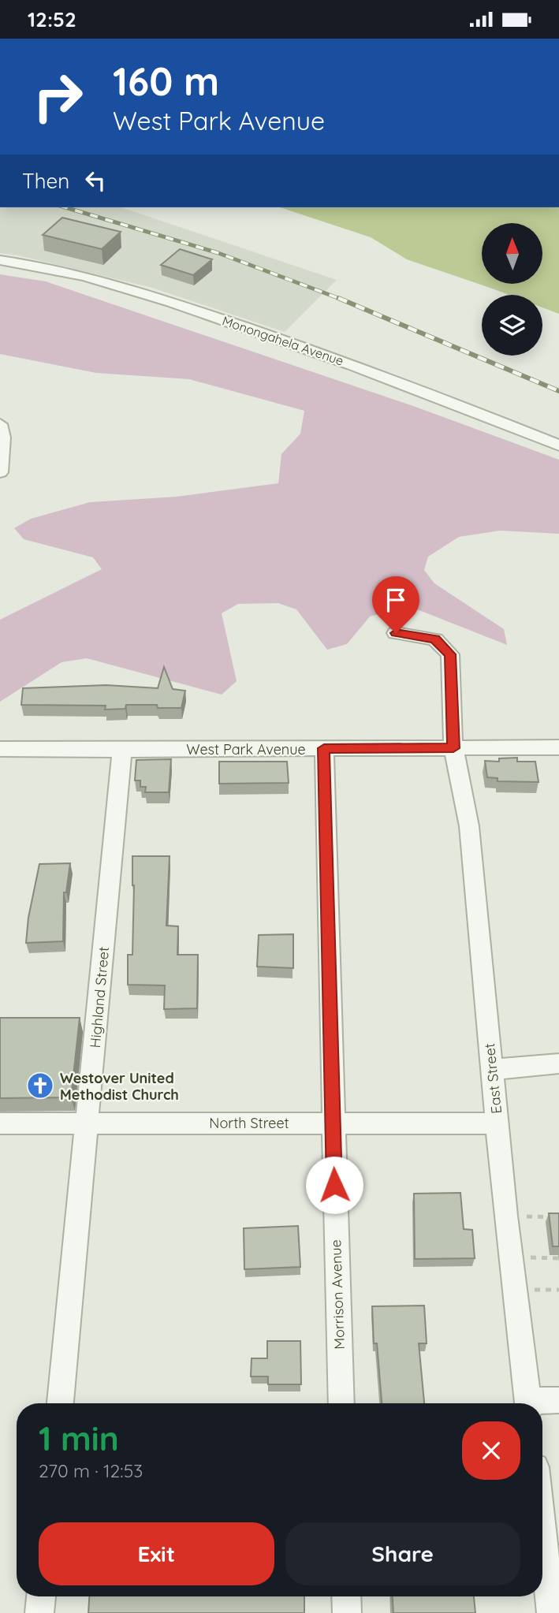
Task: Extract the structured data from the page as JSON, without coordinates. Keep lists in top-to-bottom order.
{
  "streets": {
    "street": [
      "Monongahela Avenue",
      "West Park Avenue",
      "Highland Street",
      "East Street",
      "North Street",
      "Morrison Avenue"
    ]
  },
  "crossings": [
    ["West Park Avenue", "Highland Street"],
    ["West Park Avenue", "East Street"],
    ["West Park Avenue", "Morrison Avenue"],
    ["Highland Street", "North Street"],
    ["East Street", "North Street"],
    ["North Street", "Morrison Avenue"]
  ],
  "places": {
    "church": ["Westover United Methodist Church"]
  },
  "north": "top",
  "page": {
    "status": "12:52",
    "turn": ["160 m", "West Park Avenue"],
    "then": "Then",
    "heading": ["1 min", "270 m · 12:53"],
    "buttons": ["Exit", "Share"]
  }
}
